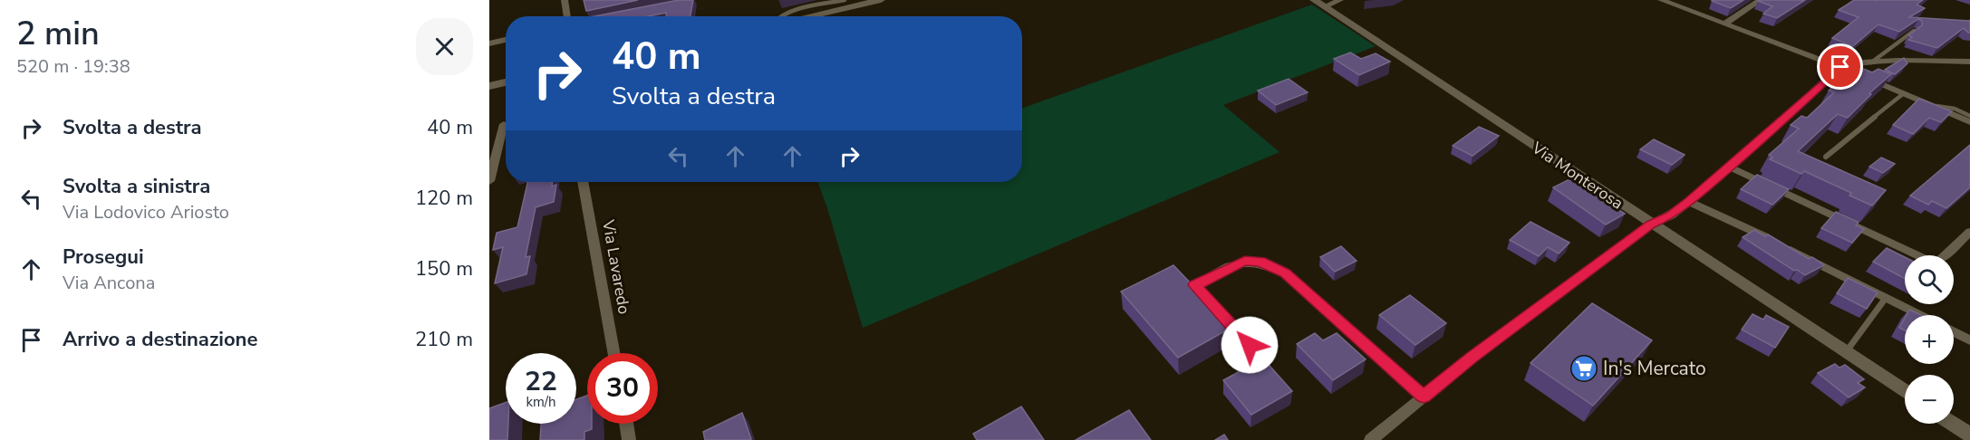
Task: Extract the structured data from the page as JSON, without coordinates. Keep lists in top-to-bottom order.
{
  "streets": {
    "main road": ["Via Monterosa"],
    "street": ["Via Lavaredo"]
  },
  "places": {
    "supermarket": ["In's Mercato"]
  },
  "page": {
    "heading": ["2 min", "520 m · 19:38"],
    "turn": ["40 m", "Svolta a destra"],
    "list": [
      {
        "name": "Svolta a destra",
        "value": "40 m"
      },
      {
        "name": "Svolta a sinistra",
        "note": "Via Lodovico Ariosto",
        "value": "120 m"
      },
      {
        "name": "Prosegui",
        "note": "Via Ancona",
        "value": "150 m"
      },
      {
        "name": "Arrivo a destinazione",
        "value": "210 m"
      }
    ],
    "map_buttons": ["+", "−"],
    "speed": "22 km/h",
    "limit": "30"
  }
}
